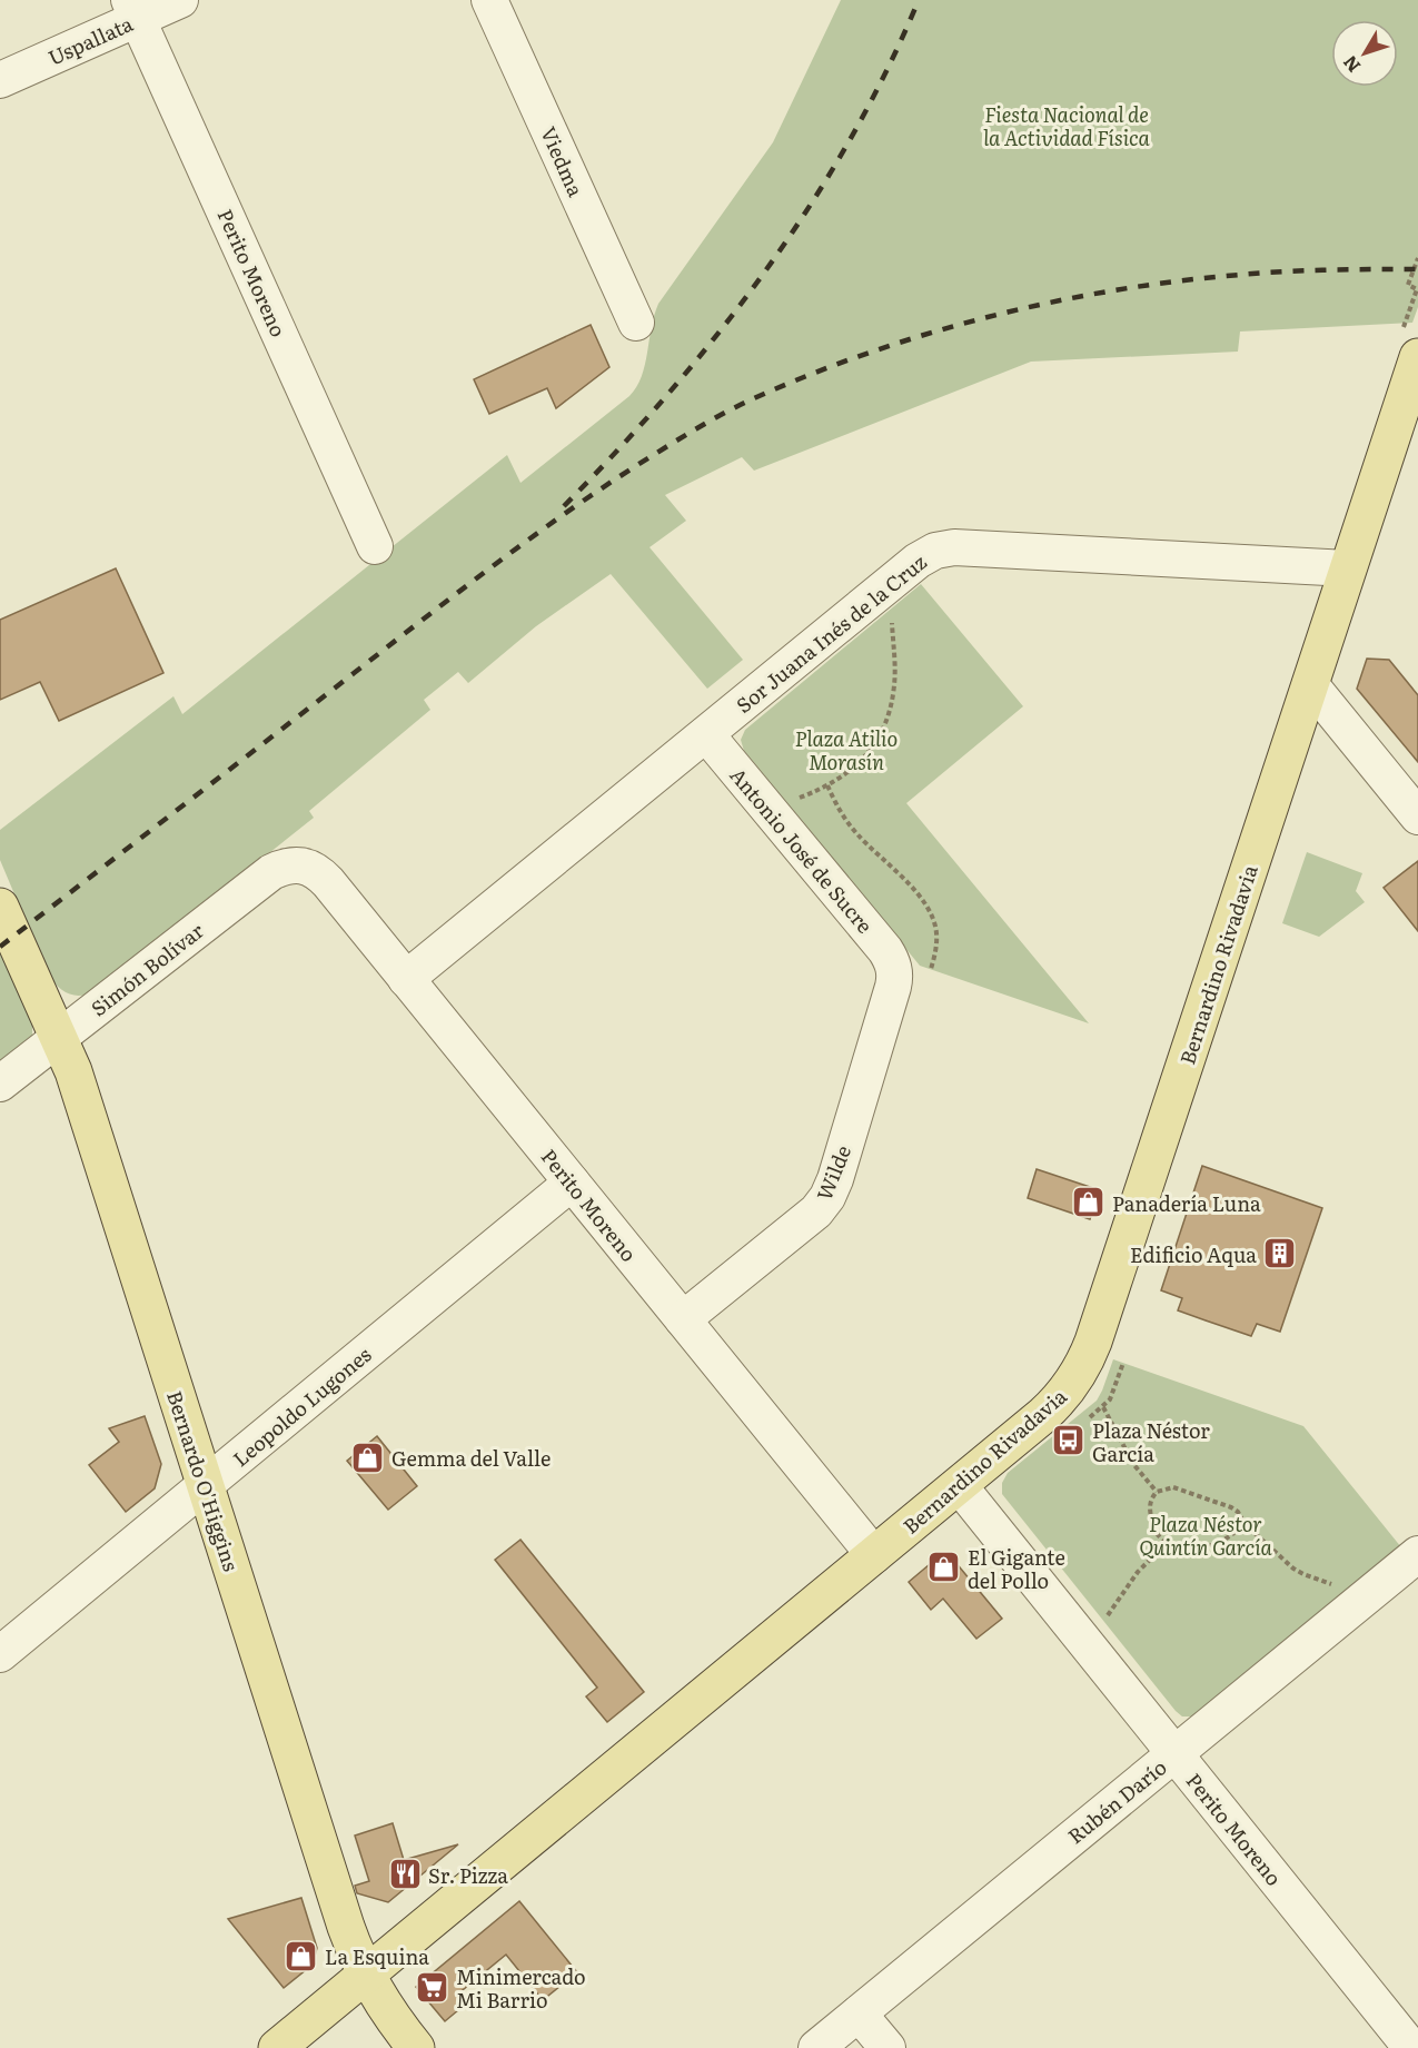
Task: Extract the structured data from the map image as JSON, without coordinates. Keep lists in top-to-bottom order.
{
  "streets": {
    "main road": ["Bernardino Rivadavia", "Bernardo O'Higgins"],
    "street": [
      "Uspallata",
      "Viedma",
      "Perito Moreno",
      "Sor Juana Inés de la Cruz",
      "Antonio José de Sucre",
      "Simón Bolívar",
      "Wilde",
      "Leopoldo Lugones",
      "Rubén Darío"
    ]
  },
  "crossings": [
    ["Uspallata", "Perito Moreno"],
    ["Perito Moreno", "Sor Juana Inés de la Cruz"],
    ["Perito Moreno", "Bernardino Rivadavia"],
    ["Perito Moreno", "Simón Bolívar"],
    ["Perito Moreno", "Wilde"],
    ["Perito Moreno", "Leopoldo Lugones"],
    ["Perito Moreno", "Rubén Darío"],
    ["Sor Juana Inés de la Cruz", "Antonio José de Sucre"],
    ["Sor Juana Inés de la Cruz", "Bernardino Rivadavia"],
    ["Antonio José de Sucre", "Wilde"],
    ["Bernardino Rivadavia", "Bernardo O'Higgins"],
    ["Simón Bolívar", "Bernardo O'Higgins"],
    ["Leopoldo Lugones", "Bernardo O'Higgins"]
  ],
  "parks": ["Fiesta Nacional de la Actividad Física", "Plaza Atilio Morasín", "Plaza Néstor Quintín García"],
  "places": {
    "shop": [
      "Panadería Luna",
      "Gemma del Valle",
      "El Gigante del Pollo",
      "La Esquina"
    ],
    "building": ["Edificio Aqua"],
    "bus stop": ["Plaza Néstor García"],
    "restaurant": ["Sr. Pizza"],
    "supermarket": ["Minimercado Mi Barrio"]
  },
  "north": "bottom left"
}
